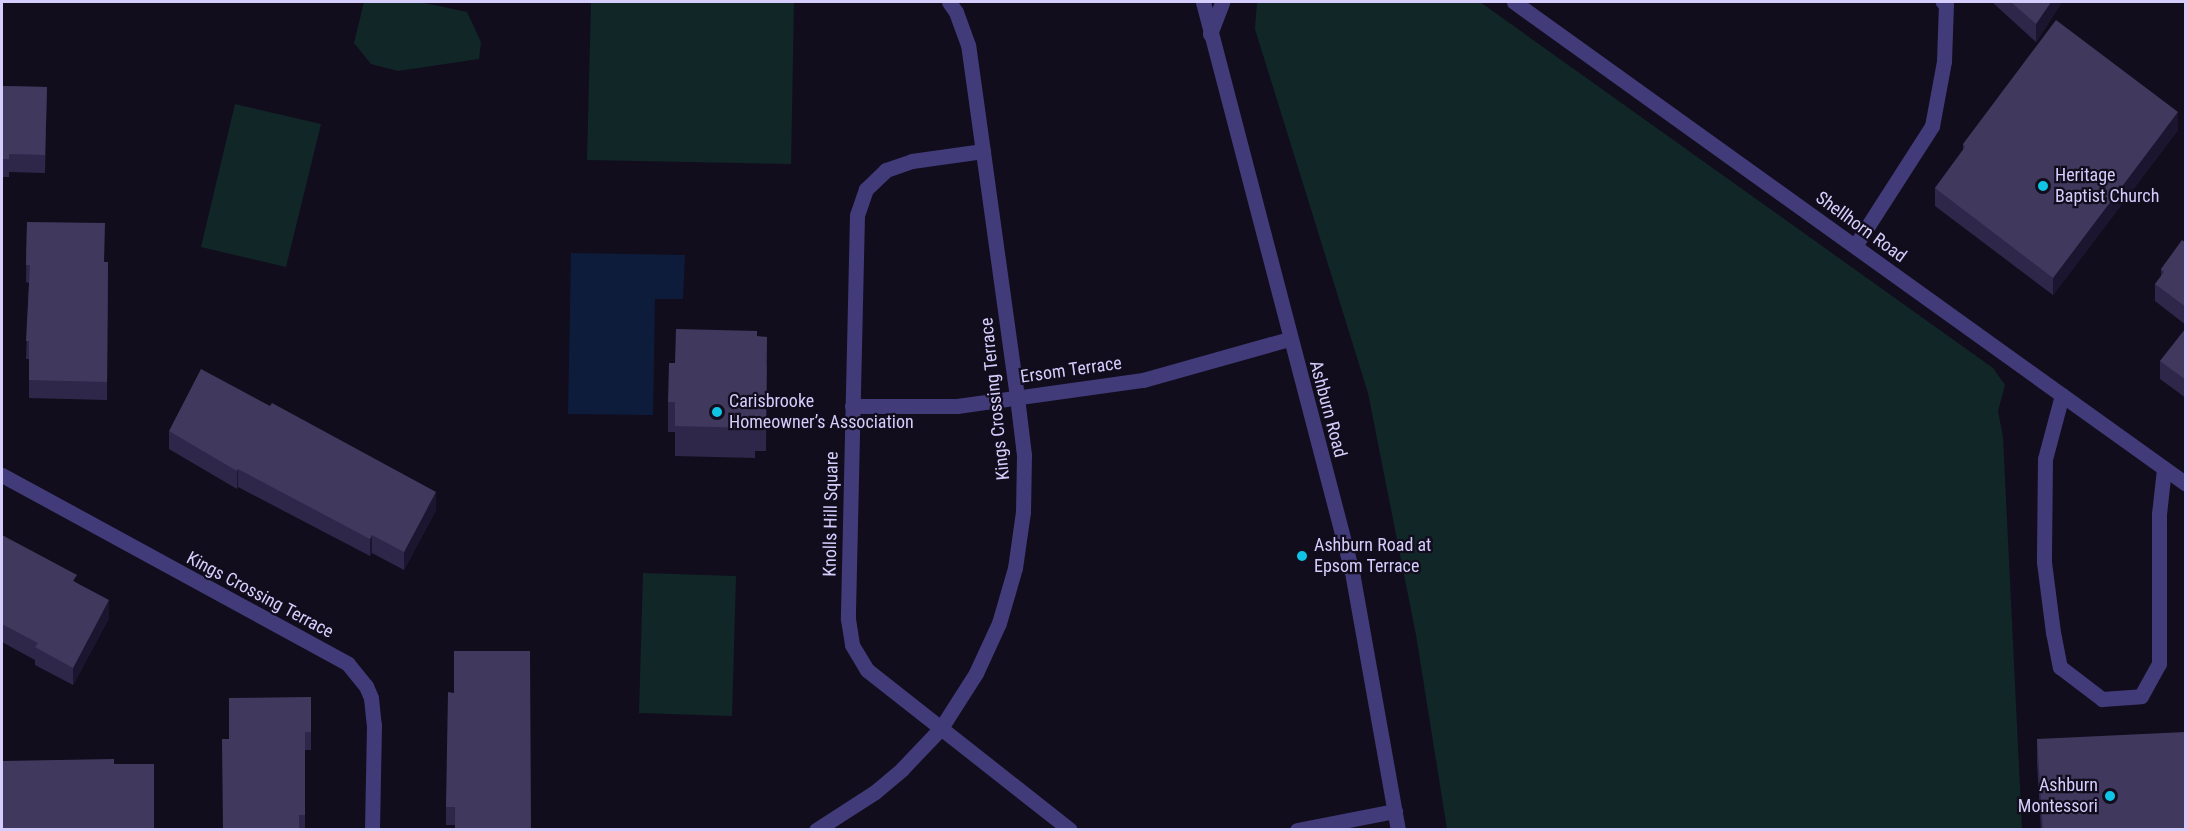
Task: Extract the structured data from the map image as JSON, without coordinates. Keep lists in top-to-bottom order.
{
  "streets": {
    "street": [
      "Shellhorn Road",
      "Ersom Terrace",
      "Kings Crossing Terrace",
      "Ashburn Road",
      "Knolls Hill Square"
    ]
  },
  "crossings": [
    ["Ersom Terrace", "Kings Crossing Terrace"],
    ["Ersom Terrace", "Ashburn Road"],
    ["Ersom Terrace", "Knolls Hill Square"],
    ["Kings Crossing Terrace", "Knolls Hill Square"]
  ],
  "places": [
    "Heritage Baptist Church",
    "Carisbrooke Homeowner’s Association",
    "Ashburn Road at Epsom Terrace",
    "Ashburn Montessori"
  ]
}
